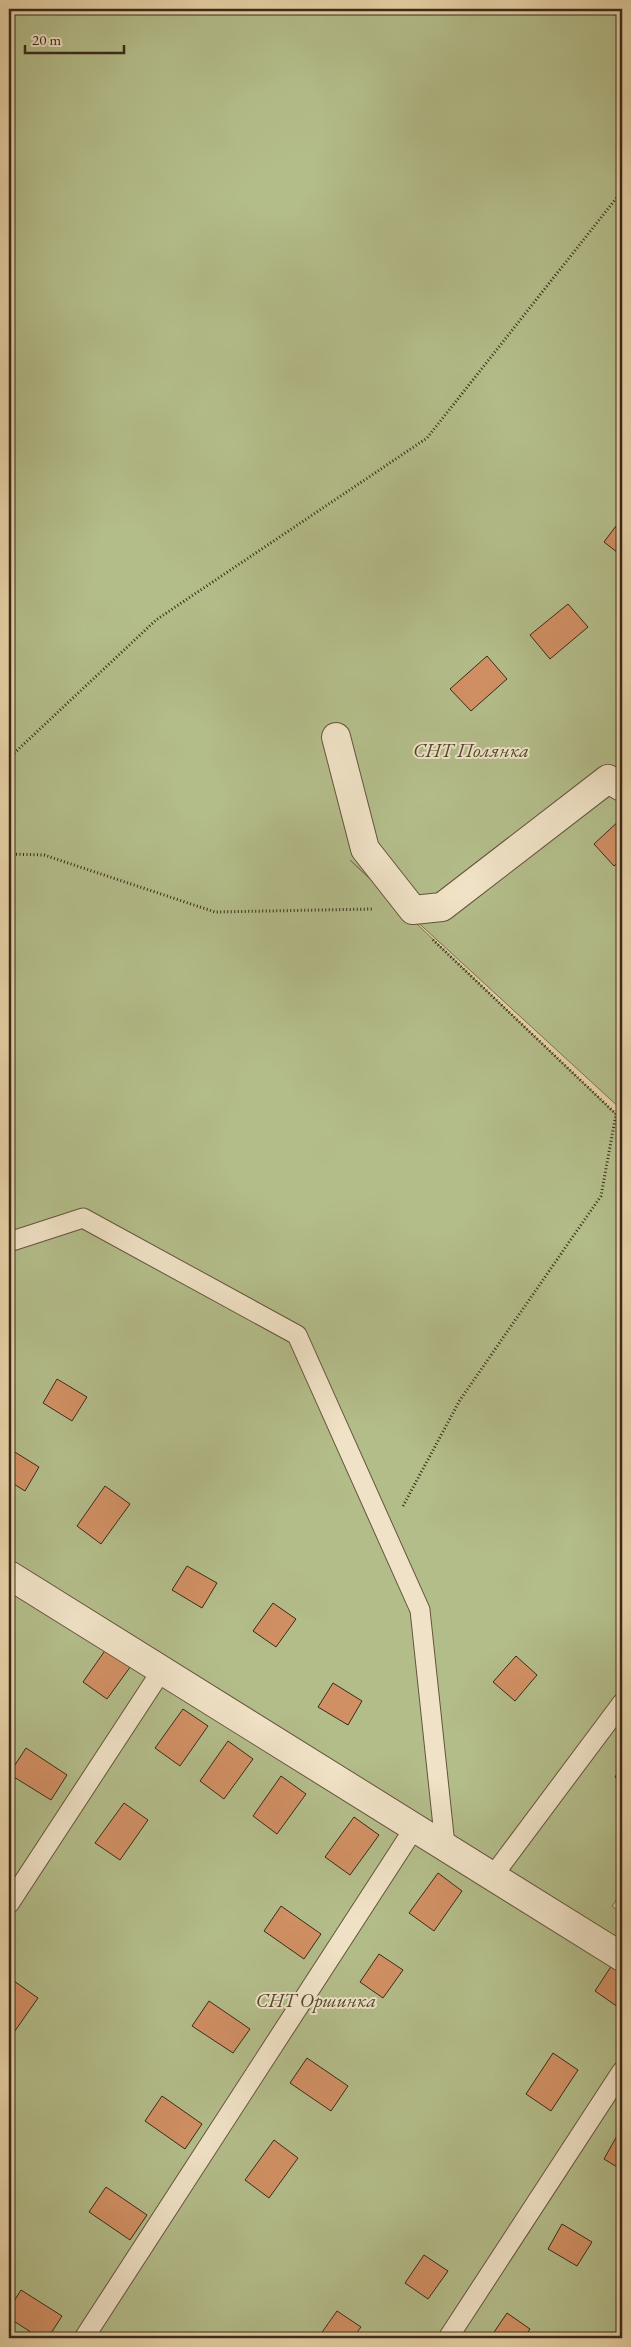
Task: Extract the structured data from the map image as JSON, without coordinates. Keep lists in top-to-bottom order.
{
  "parks": ["СНТ Полянка", "СНТ Оршинка"],
  "scale_bar": "20 m"
}
